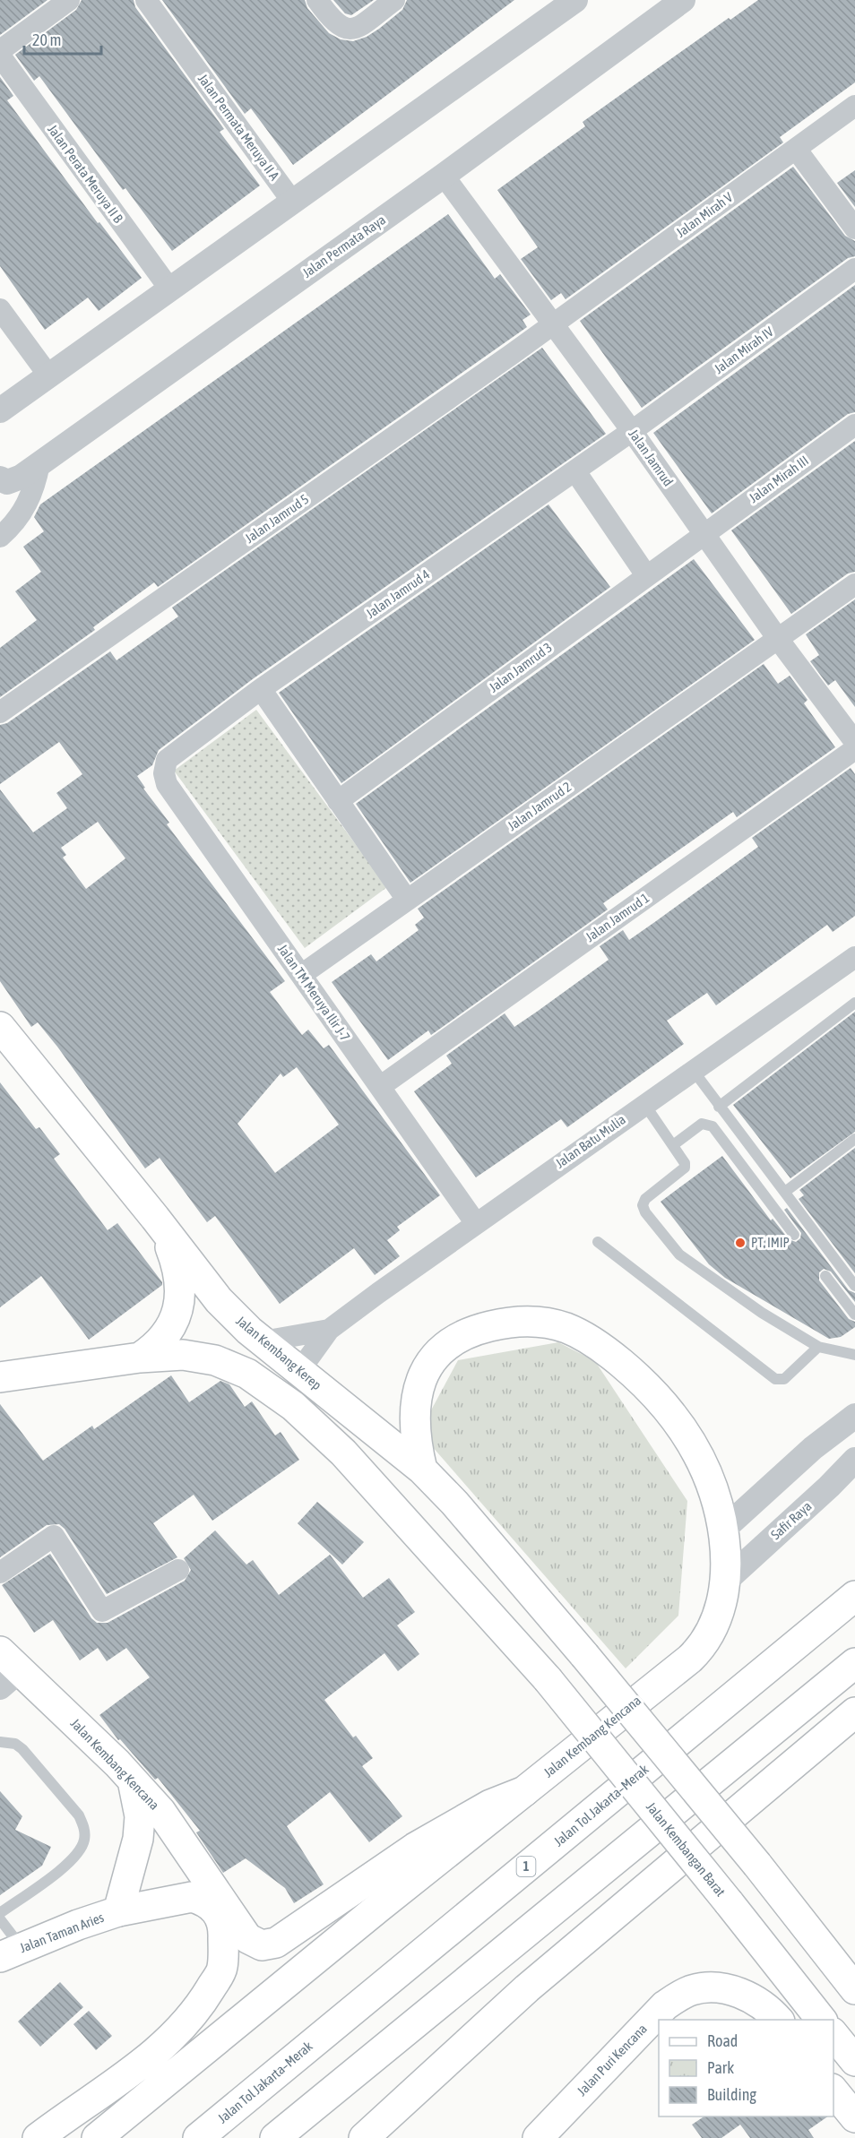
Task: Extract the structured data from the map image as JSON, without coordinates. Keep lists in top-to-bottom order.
{
  "streets": {
    "main road": [
      "Jalan Kembang Kerep",
      "Jalan Kembang Kencana",
      "Jalan Tol Jakarta–Merak",
      "Jalan Kembangan Barat",
      "1",
      "Jalan Taman Aries",
      "Jalan Puri Kencana"
    ],
    "street": [
      "Jalan Permata Meruya II A",
      "Jalan Perata Meruya II B",
      "Jalan Mirah V",
      "Jalan Permata Raya",
      "Jalan Mirah IV",
      "Jalan Jamrud",
      "Jalan Mirah III",
      "Jalan Jamrud 5",
      "Jalan Jamrud 4",
      "Jalan Jamrud 3",
      "Jalan Jamrud 2",
      "Jalan Jamrud 1",
      "Jalan TM Meruya Ilir J-7",
      "Jalan Batu Mulia",
      "Safir Raya"
    ]
  },
  "crossings": [
    ["Jalan Mirah V", "Jalan Jamrud"],
    ["Jalan Mirah V", "Jalan Jamrud 5"],
    ["Jalan Permata Raya", "Jalan Jamrud"],
    ["Jalan Mirah IV", "Jalan Jamrud"],
    ["Jalan Mirah IV", "Jalan Jamrud 4"],
    ["Jalan Jamrud", "Jalan Mirah III"],
    ["Jalan Jamrud", "Jalan Jamrud 5"],
    ["Jalan Jamrud", "Jalan Jamrud 4"],
    ["Jalan Jamrud", "Jalan Jamrud 3"],
    ["Jalan Jamrud", "Jalan Jamrud 2"],
    ["Jalan Mirah III", "Jalan Jamrud 3"],
    ["Jalan Jamrud 4", "Jalan TM Meruya Ilir J-7"],
    ["Jalan Jamrud 2", "Jalan TM Meruya Ilir J-7"],
    ["Jalan Jamrud 1", "Jalan TM Meruya Ilir J-7"],
    ["Jalan TM Meruya Ilir J-7", "Jalan Batu Mulia"],
    ["Jalan Batu Mulia", "Jalan Kembang Kerep"],
    ["Jalan Kembang Kerep", "Jalan Kembang Kencana"],
    ["Safir Raya", "Jalan Kembang Kencana"],
    ["Jalan Kembang Kencana", "Jalan Taman Aries"]
  ],
  "places": ["PT. IMIP"],
  "legend": ["Road", "Park", "Building"],
  "scale_bar": "20 m"
}
